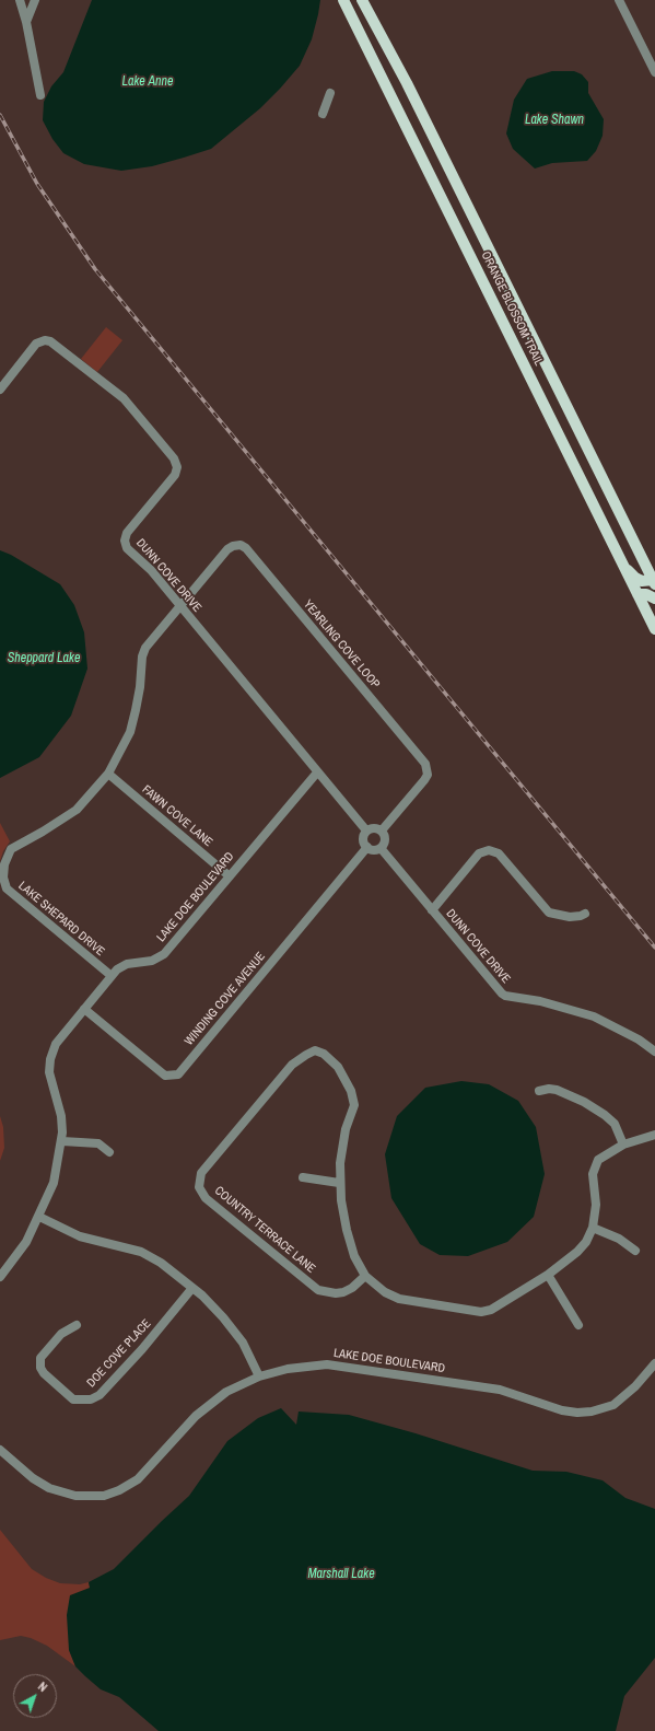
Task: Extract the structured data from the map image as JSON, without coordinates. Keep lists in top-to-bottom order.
{
  "streets": {
    "main road": ["ORANGE BLOSSOM TRAIL"],
    "street": [
      "DUNN COVE DRIVE",
      "YEARLING COVE LOOP",
      "FAWN COVE LANE",
      "LAKE DOE BOULEVARD",
      "LAKE SHEPARD DRIVE",
      "WINDING COVE AVENUE",
      "COUNTRY TERRACE LANE",
      "DOE COVE PLACE"
    ]
  },
  "crossings": [
    ["DUNN COVE DRIVE", "YEARLING COVE LOOP"],
    ["DUNN COVE DRIVE", "LAKE DOE BOULEVARD"],
    ["DUNN COVE DRIVE", "LAKE SHEPARD DRIVE"],
    ["DUNN COVE DRIVE", "WINDING COVE AVENUE"],
    ["YEARLING COVE LOOP", "LAKE SHEPARD DRIVE"],
    ["YEARLING COVE LOOP", "WINDING COVE AVENUE"],
    ["FAWN COVE LANE", "LAKE DOE BOULEVARD"],
    ["FAWN COVE LANE", "LAKE SHEPARD DRIVE"],
    ["LAKE DOE BOULEVARD", "LAKE SHEPARD DRIVE"],
    ["LAKE DOE BOULEVARD", "WINDING COVE AVENUE"]
  ],
  "water": [
    "Lake Anne",
    "Lake Shawn",
    "Sheppard Lake",
    "Marshall Lake"
  ],
  "north": "top right"
}
